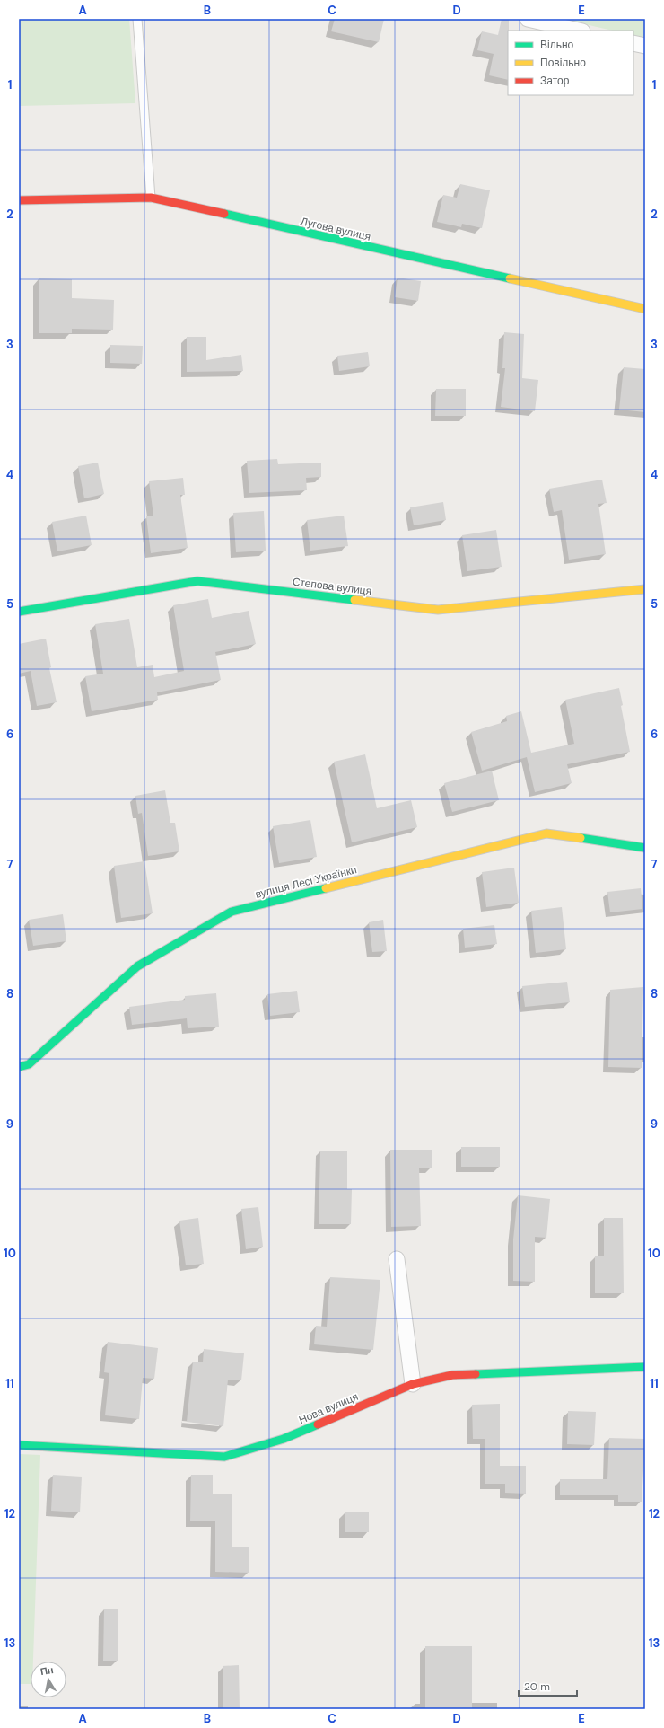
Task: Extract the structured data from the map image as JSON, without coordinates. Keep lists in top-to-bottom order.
{
  "streets": {
    "street": [
      "Лугова вулиця",
      "Степова вулиця",
      "вулиця Лесі Українки",
      "Нова вулиця"
    ]
  },
  "legend": ["Вільно", "Повільно", "Затор"],
  "scale_bar": "20 m",
  "north": "top",
  "grid": {
    "columns": [
      "A",
      "B",
      "C",
      "D",
      "E"
    ],
    "rows": [
      "1",
      "2",
      "3",
      "4",
      "5",
      "6",
      "7",
      "8",
      "9",
      "10",
      "11",
      "12",
      "13"
    ]
  }
}
